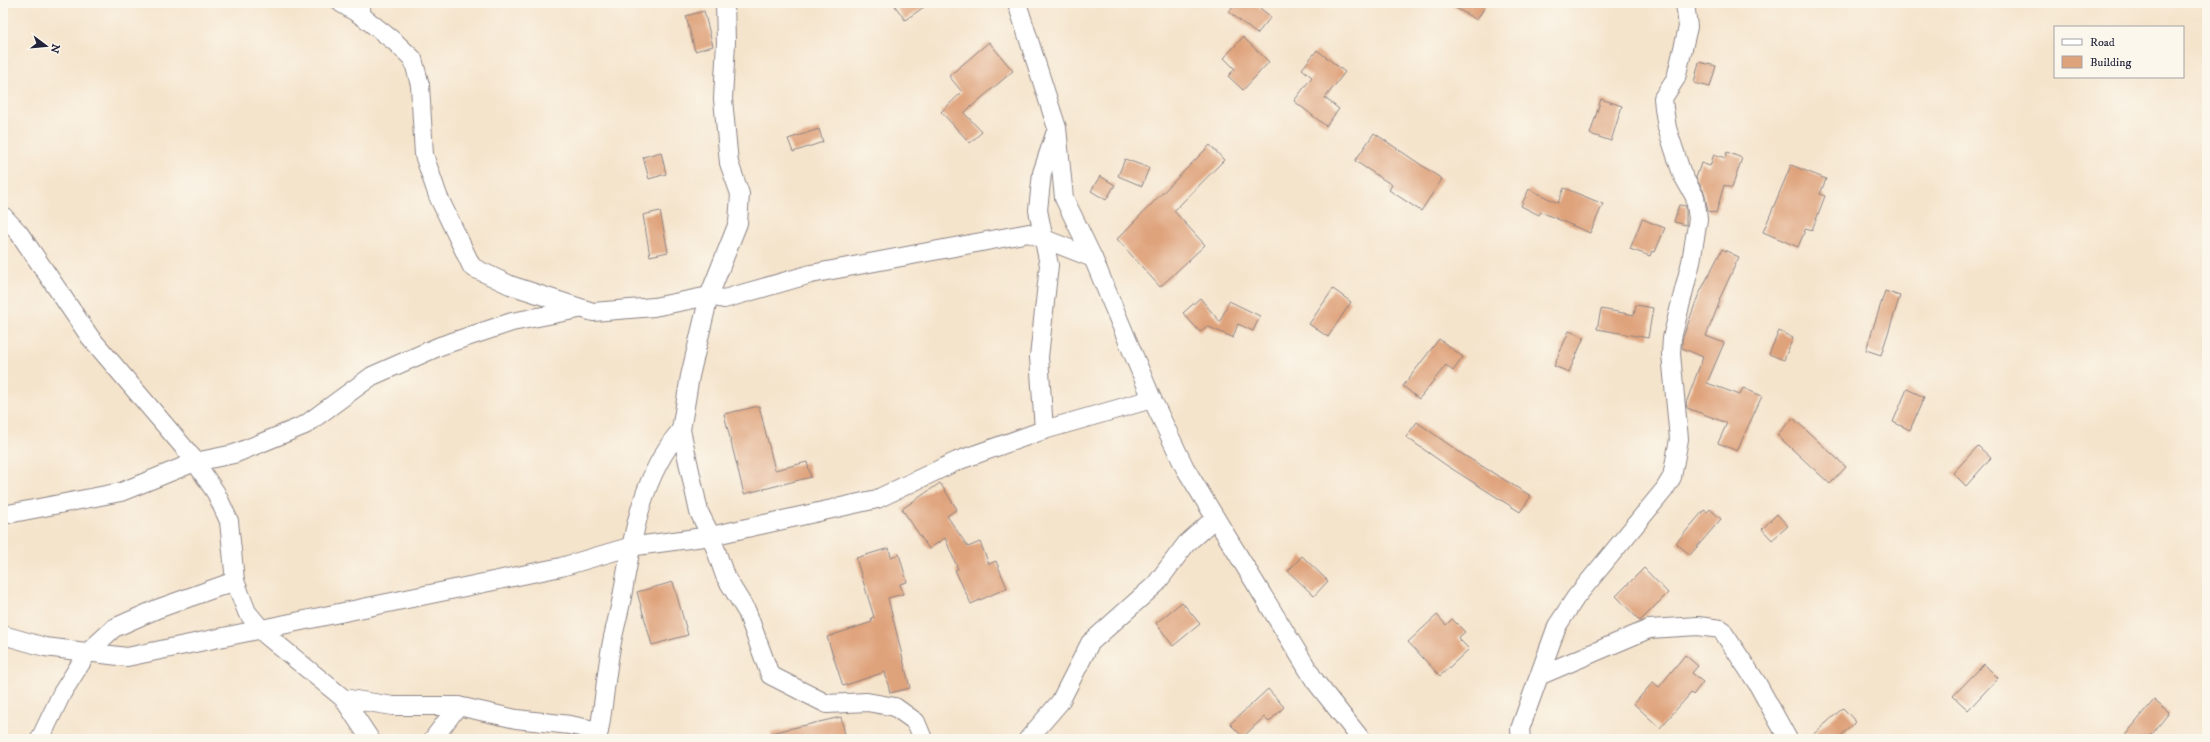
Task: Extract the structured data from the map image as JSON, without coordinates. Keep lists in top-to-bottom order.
{
  "legend": ["Road", "Building"],
  "north": "right"
}
